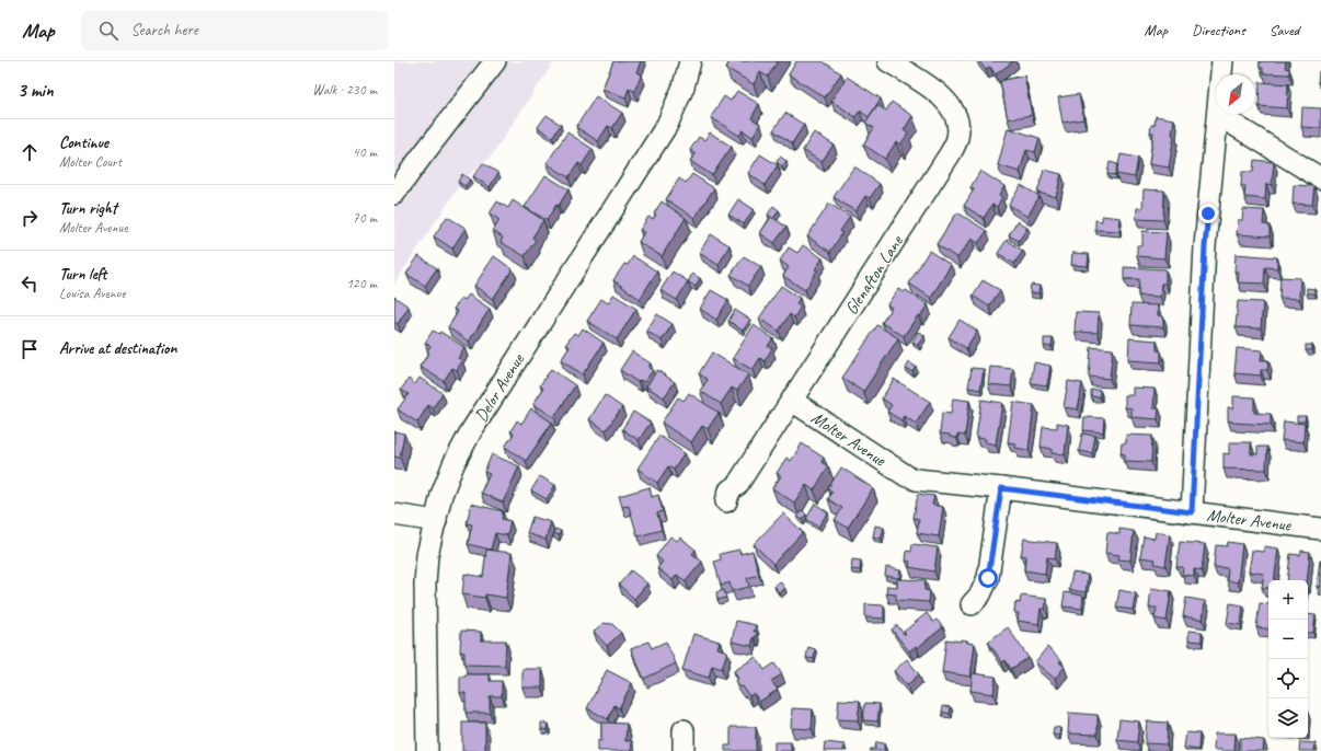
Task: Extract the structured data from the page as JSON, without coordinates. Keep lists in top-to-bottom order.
{
  "streets": {
    "street": ["Glenafton Lane", "Delor Avenue", "Molter Avenue"]
  },
  "crossings": [
    ["Glenafton Lane", "Molter Avenue"]
  ],
  "north": "bottom left",
  "page": {
    "header": "Map",
    "search": "Search here",
    "nav": ["Map", "Directions", "Saved"],
    "heading": ["3 min", "Walk · 230 m"],
    "list": [
      ["Continue", "Molter Court", "40 m"],
      ["Turn right", "Molter Avenue", "70 m"],
      ["Turn left", "Louisa Avenue", "120 m"],
      "Arrive at destination"
    ],
    "map_buttons": ["+", "−"]
  }
}
